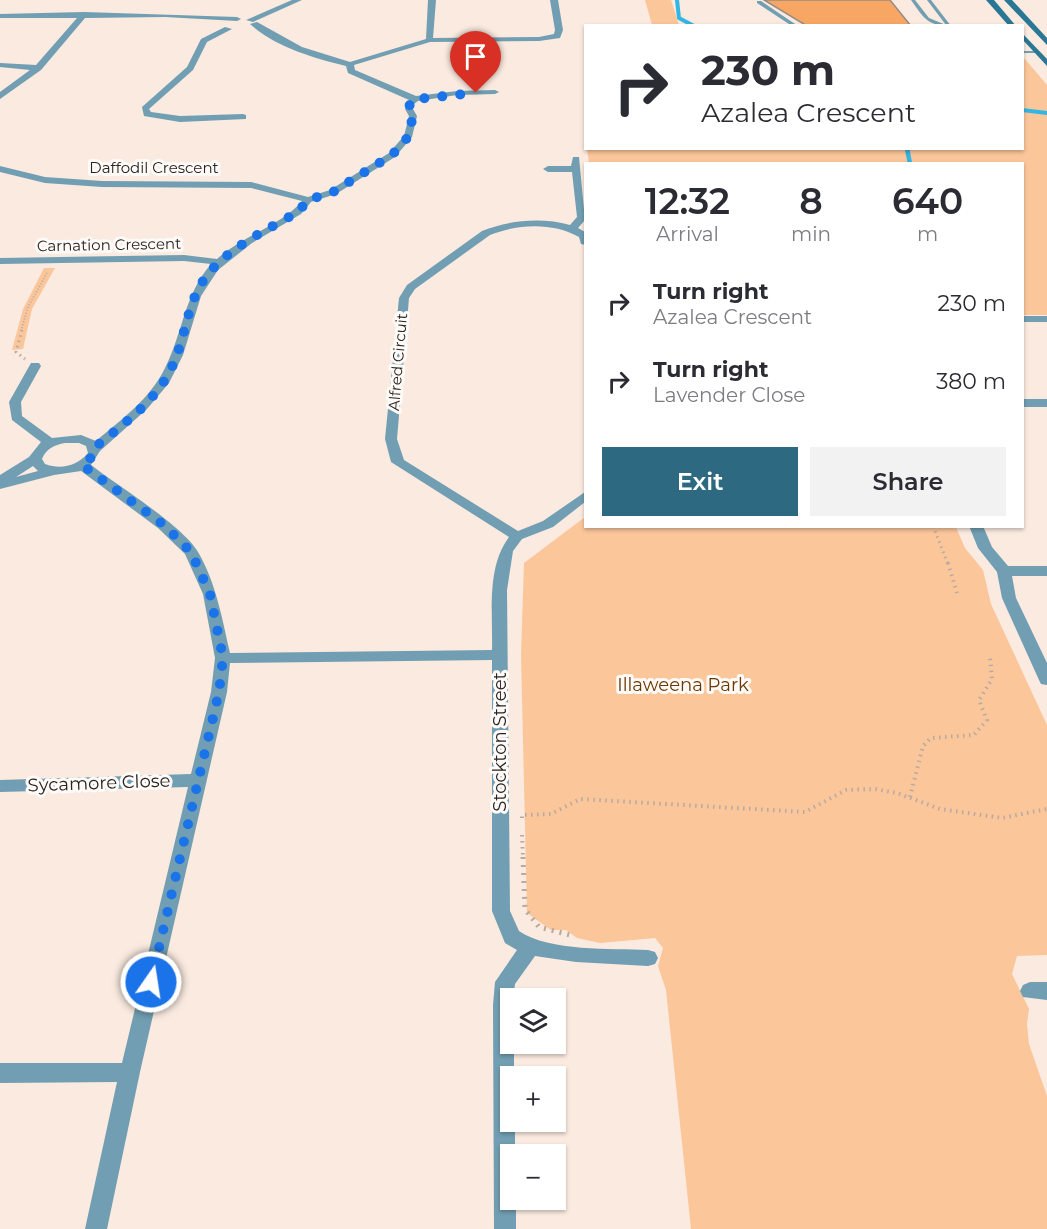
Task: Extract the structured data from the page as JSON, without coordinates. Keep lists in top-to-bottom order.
{
  "streets": {
    "street": [
      "Daffodil Crescent",
      "Carnation Crescent",
      "Alfred Circuit",
      "Stockton Street",
      "Sycamore Close"
    ]
  },
  "parks": ["Illaweena Park"],
  "page": {
    "turn": ["230 m", "Azalea Crescent"],
    "eta": [
      "12:32",
      "Arrival",
      "8",
      "min",
      "640",
      "m"
    ],
    "list": [
      {
        "name": "Turn right",
        "note": "Azalea Crescent",
        "value": "230 m"
      },
      {
        "name": "Turn right",
        "note": "Lavender Close",
        "value": "380 m"
      }
    ],
    "buttons": ["Exit", "Share"],
    "map_buttons": ["+", "−"]
  }
}
